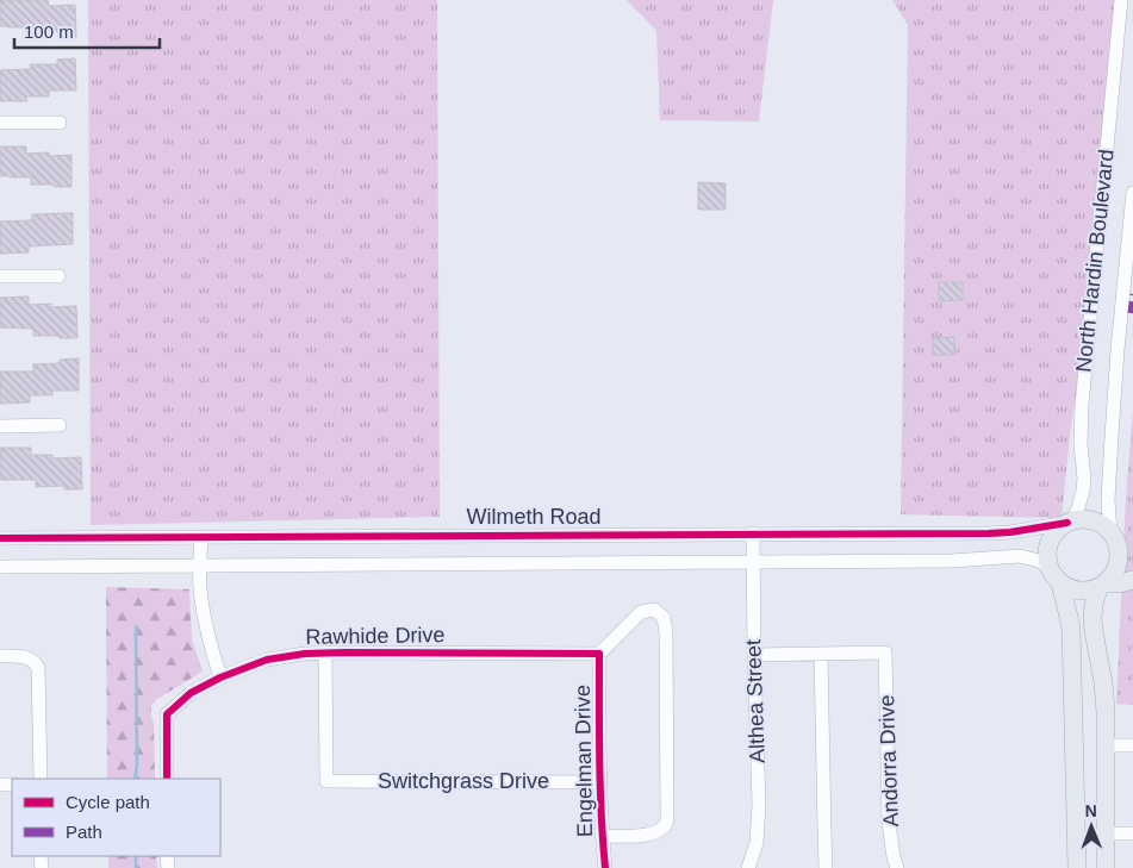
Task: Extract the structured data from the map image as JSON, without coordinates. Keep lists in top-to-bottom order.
{
  "streets": {
    "street": [
      "North Hardin Boulevard",
      "Wilmeth Road",
      "Rawhide Drive",
      "Althea Street",
      "Engelman Drive",
      "Andorra Drive",
      "Switchgrass Drive"
    ]
  },
  "crossings": [
    ["North Hardin Boulevard", "Wilmeth Road"],
    ["Wilmeth Road", "Althea Street"],
    ["Rawhide Drive", "Engelman Drive"],
    ["Rawhide Drive", "Switchgrass Drive"],
    ["Engelman Drive", "Switchgrass Drive"]
  ],
  "legend": ["Cycle path", "Path"],
  "scale_bar": "100 m",
  "north": "top"
}
